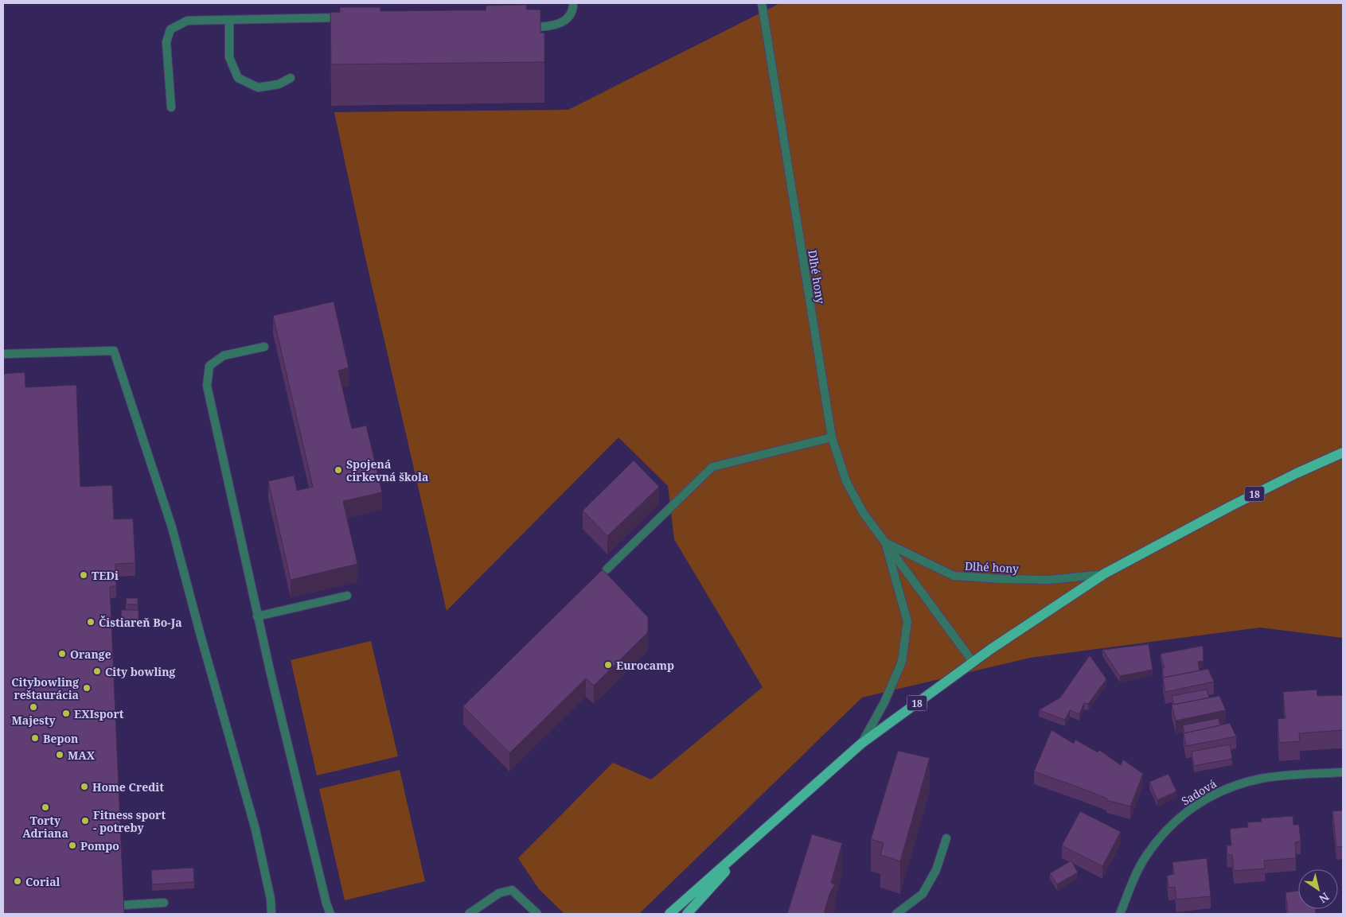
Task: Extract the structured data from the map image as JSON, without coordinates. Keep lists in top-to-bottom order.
{
  "streets": {
    "main road": ["18"],
    "street": ["Dlhé hony", "Sadová"]
  },
  "crossings": [
    ["Dlhé hony", "18"]
  ],
  "places": [
    "Spojená cirkevná škola",
    "TEDi",
    "Čistiareň Bo-Ja",
    "Orange",
    "Eurocamp",
    "City bowling",
    "Citybowling reštaurácia",
    "Majesty",
    "EXIsport",
    "Bepon",
    "MAX",
    "Home Credit",
    "Torty Adriana",
    "Fitness sport - potreby",
    "Pompo",
    "Corial"
  ],
  "north": "bottom right"
}
